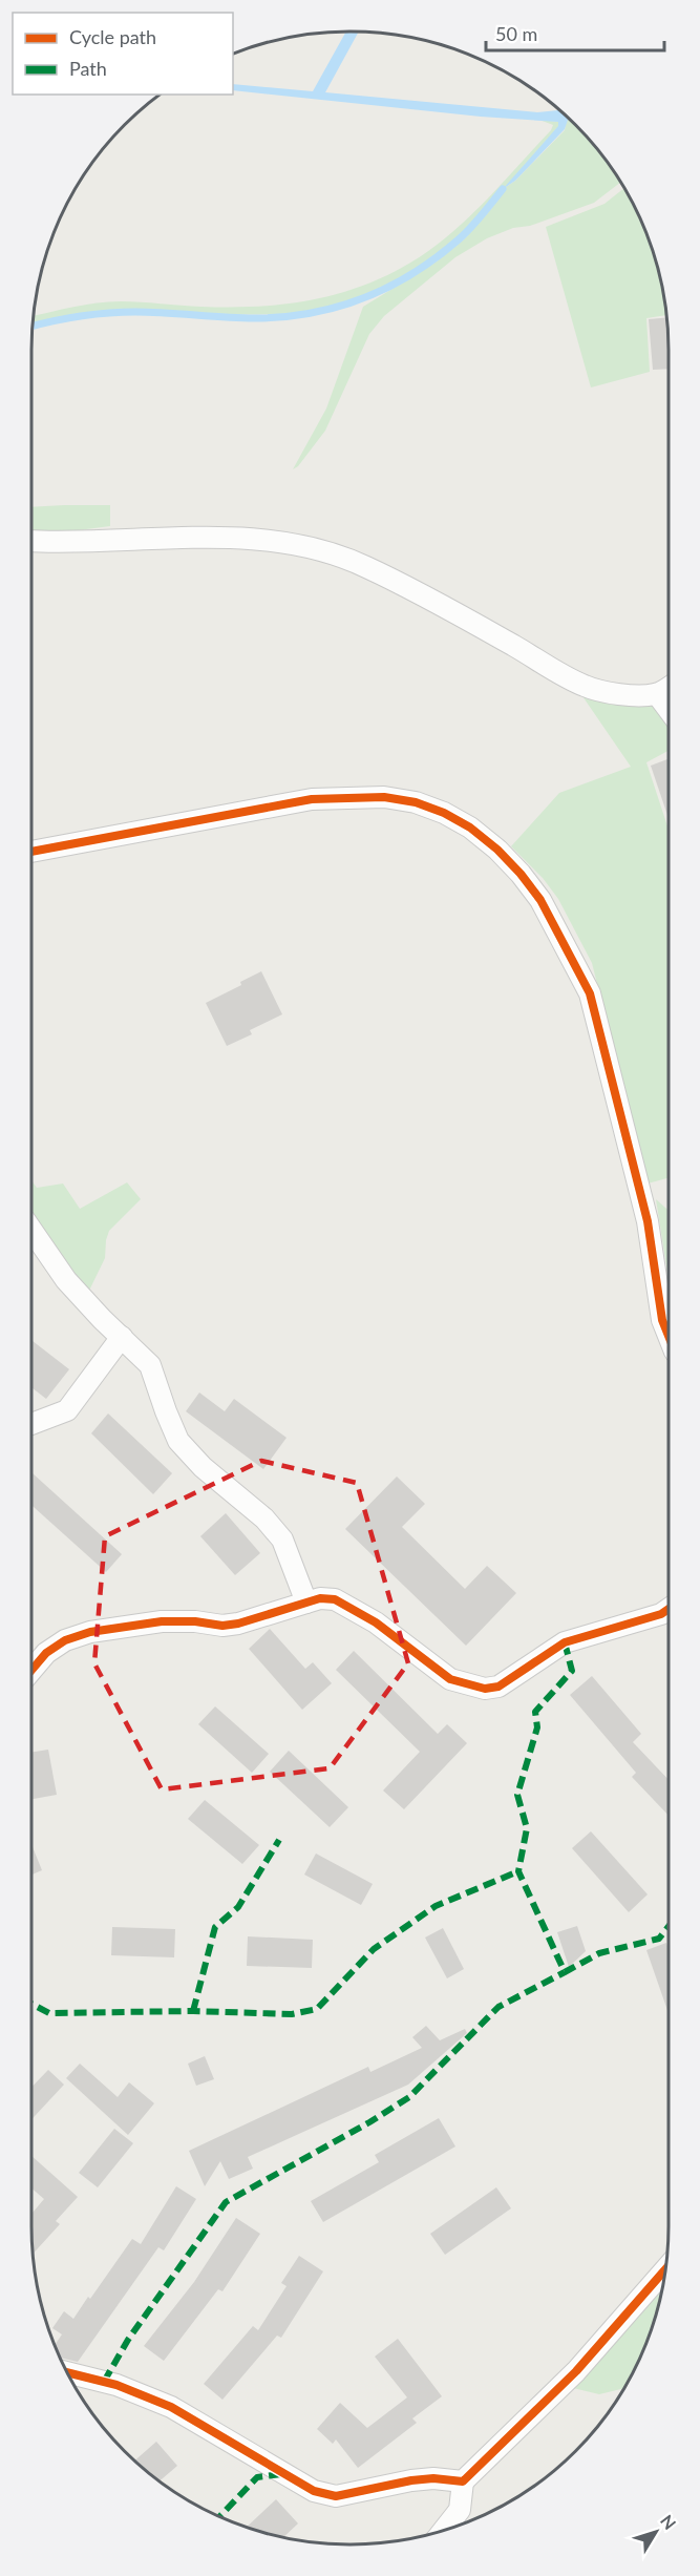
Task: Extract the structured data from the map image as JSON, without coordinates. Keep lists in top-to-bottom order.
{
  "legend": ["Cycle path", "Path"],
  "scale_bar": "50 m",
  "north": "top right"
}
